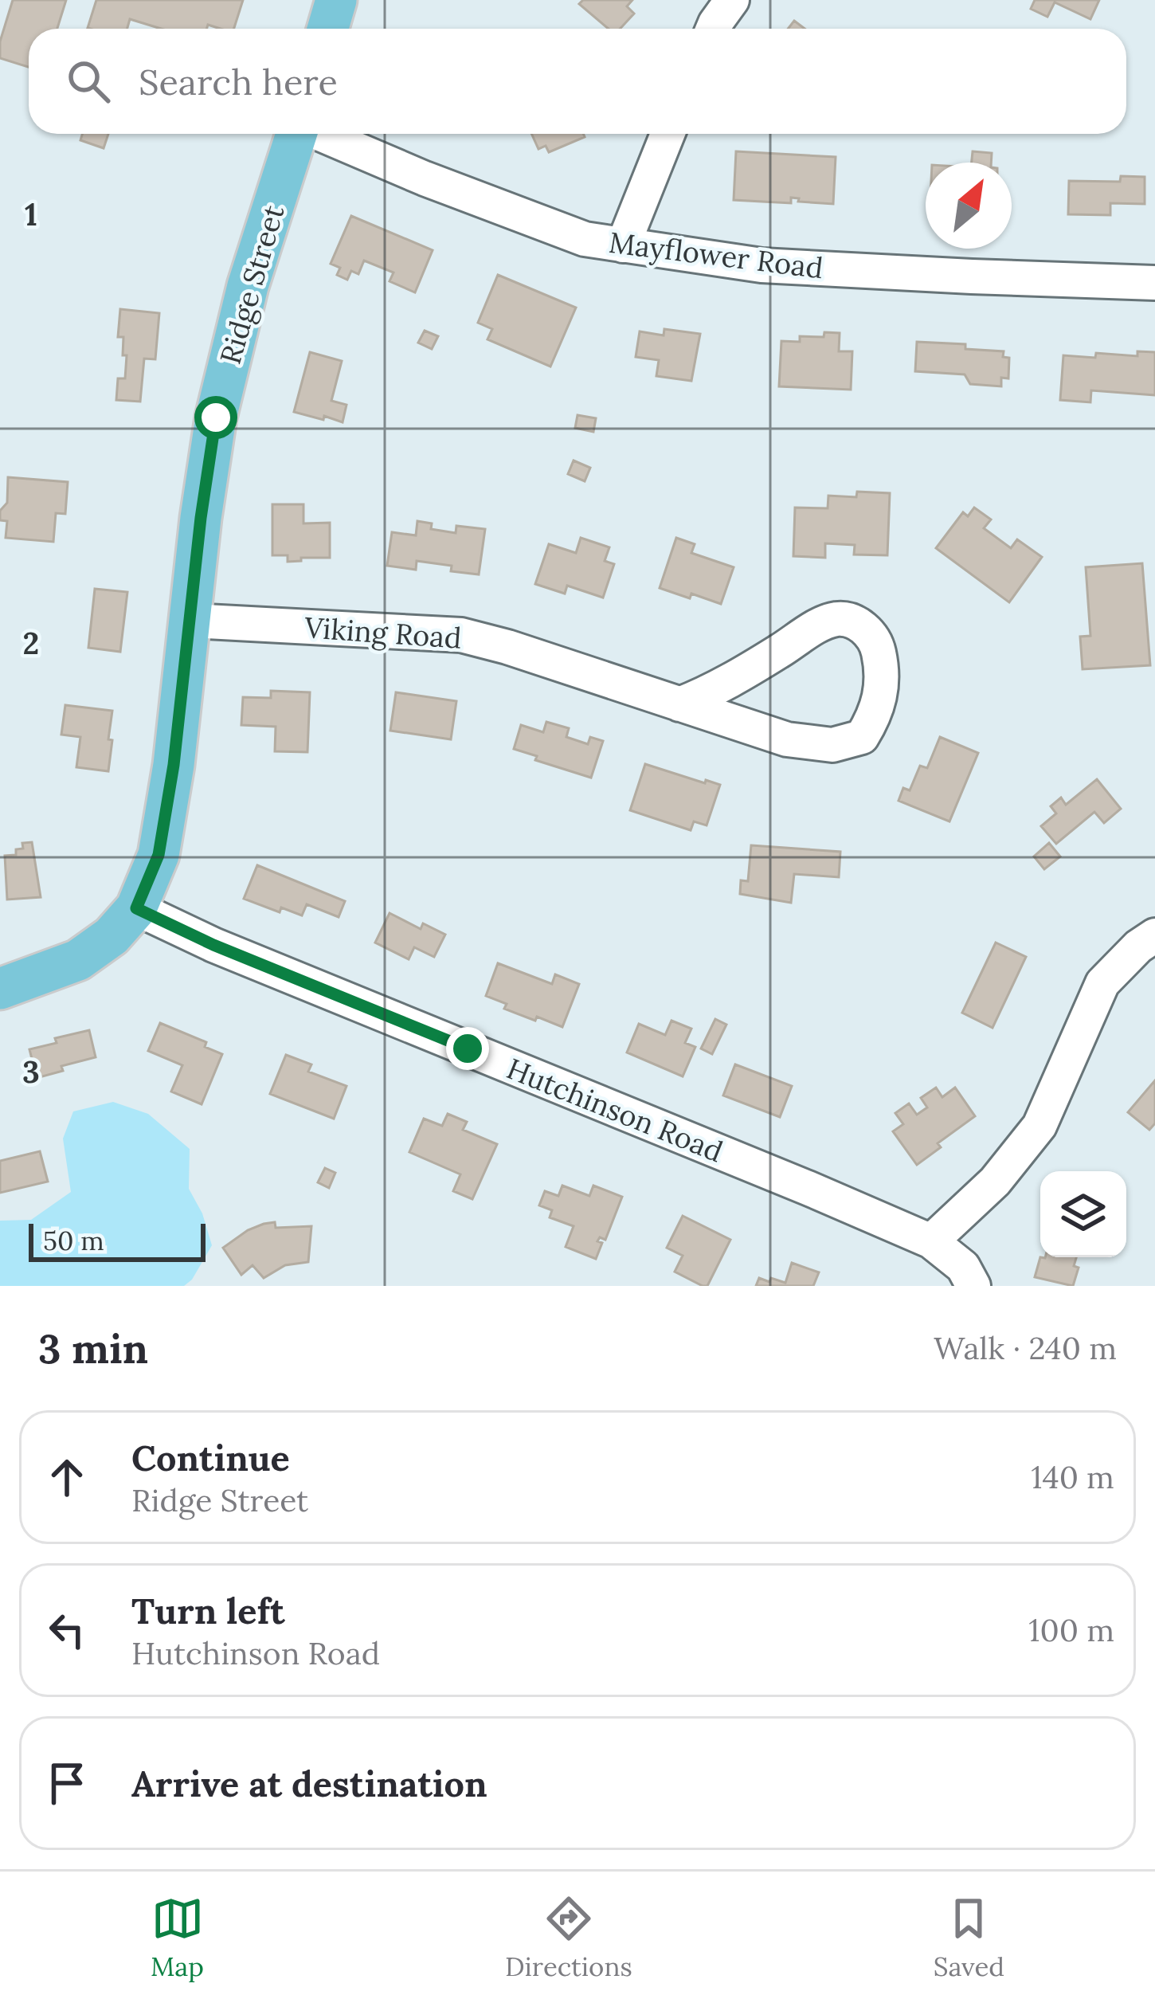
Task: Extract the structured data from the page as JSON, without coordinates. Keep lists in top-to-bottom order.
{
  "streets": {
    "main road": ["Ridge Street"],
    "street": ["Mayflower Road", "Viking Road", "Hutchinson Road"]
  },
  "crossings": [
    ["Ridge Street", "Viking Road"],
    ["Ridge Street", "Hutchinson Road"]
  ],
  "scale_bar": "50 m",
  "north": "top right",
  "page": {
    "search": "Search here",
    "scale": "50 m",
    "heading": ["3 min", "Walk · 240 m"],
    "list": [
      ["Continue", "Ridge Street", "140 m"],
      ["Turn left", "Hutchinson Road", "100 m"],
      "Arrive at destination"
    ],
    "nav": ["Map", "Directions", "Saved"]
  },
  "grid": {
    "rows": ["1", "2", "3"]
  }
}
